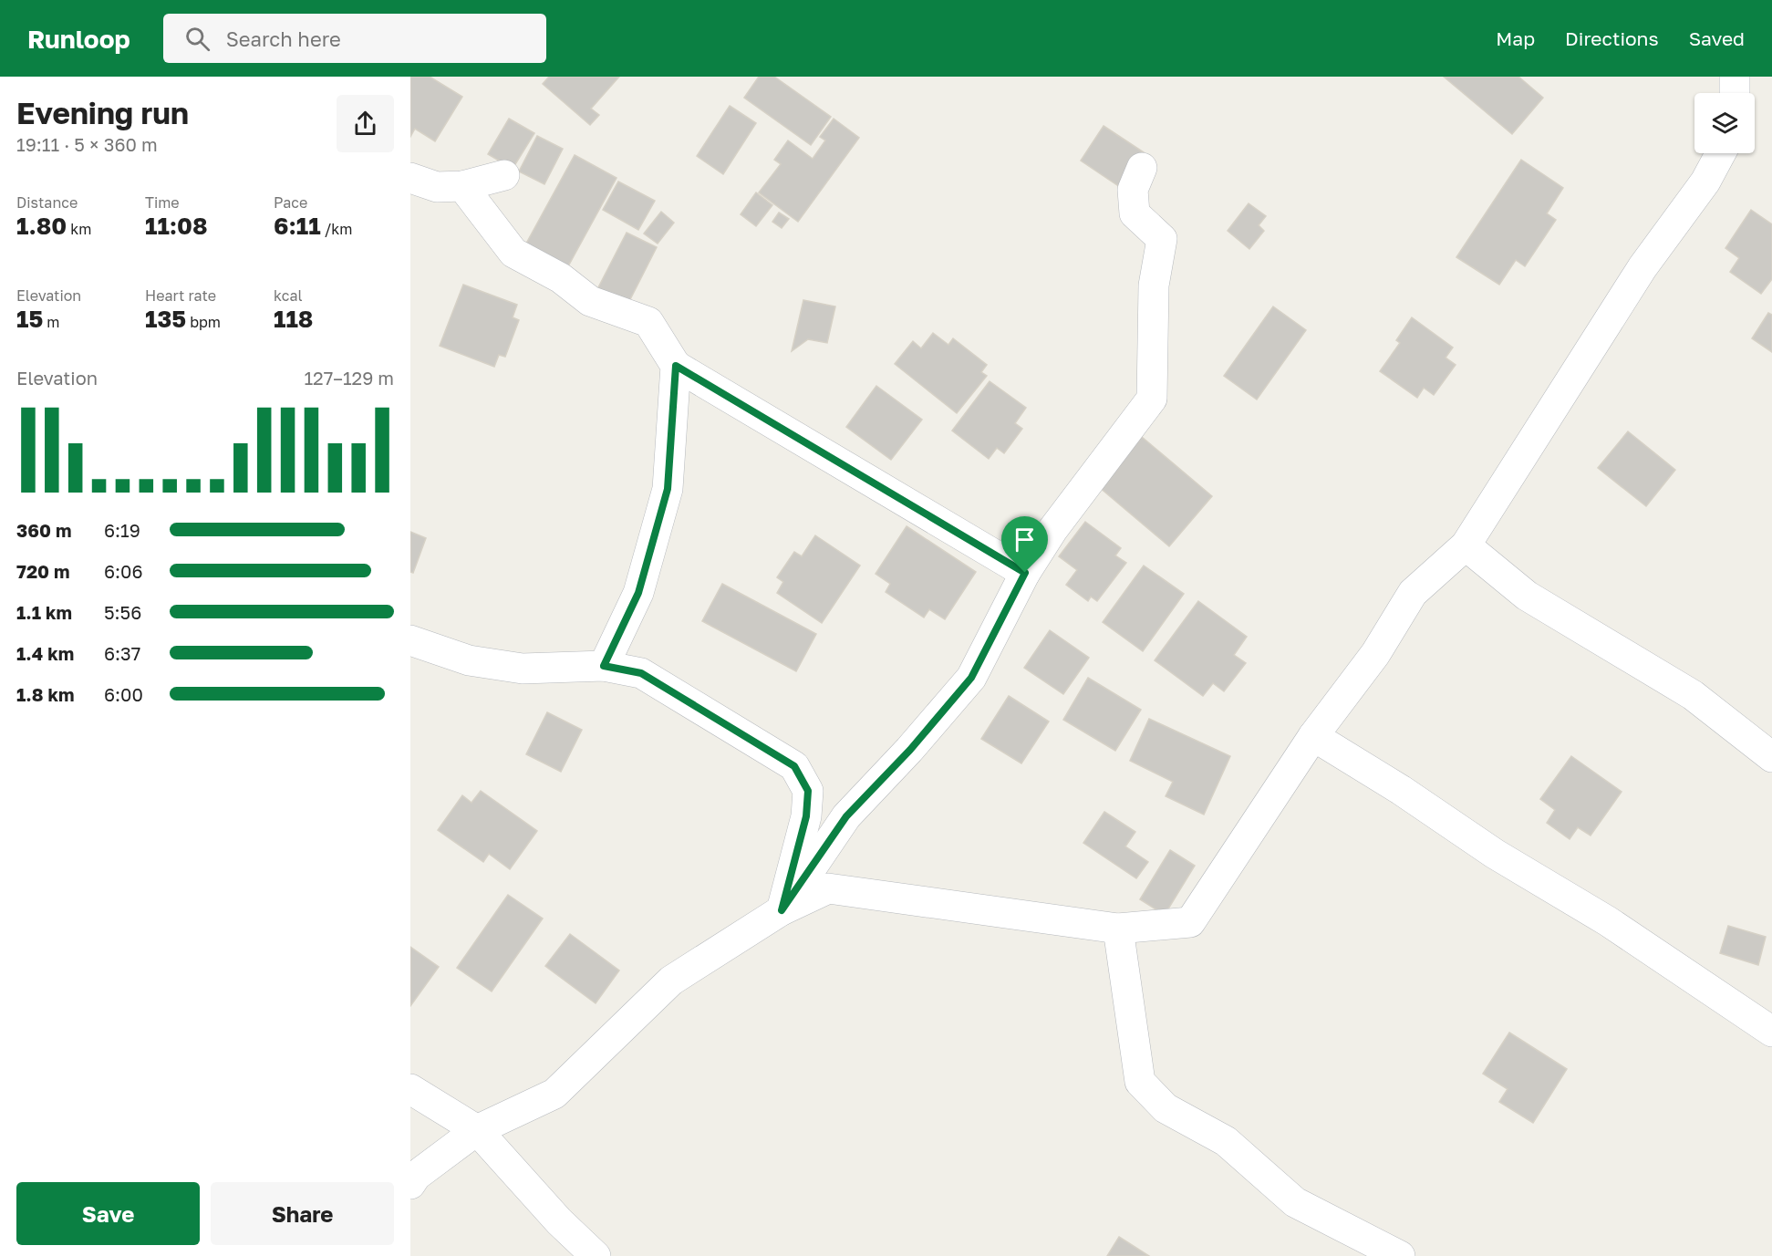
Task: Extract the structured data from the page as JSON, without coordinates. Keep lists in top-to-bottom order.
{
  "page": {
    "header": "Runloop",
    "search": "Search here",
    "nav": ["Map", "Directions", "Saved"],
    "heading": ["Evening run", "19:11 · 5 × 360 m"],
    "stats": [
      ["Distance", "1.80 km"],
      ["Time", "11:08"],
      ["Pace", "6:11 /km"],
      ["Elevation", "15 m"],
      ["Heart rate", "135 bpm"],
      ["kcal", "118"]
    ],
    "chart": ["Elevation", "127–129 m"],
    "list": [
      {
        "name": "360 m",
        "note": "6:19"
      },
      {
        "name": "720 m",
        "note": "6:06"
      },
      {
        "name": "1.1 km",
        "note": "5:56"
      },
      {
        "name": "1.4 km",
        "note": "6:37"
      },
      {
        "name": "1.8 km",
        "note": "6:00"
      }
    ],
    "buttons": ["Save", "Share"]
  }
}
